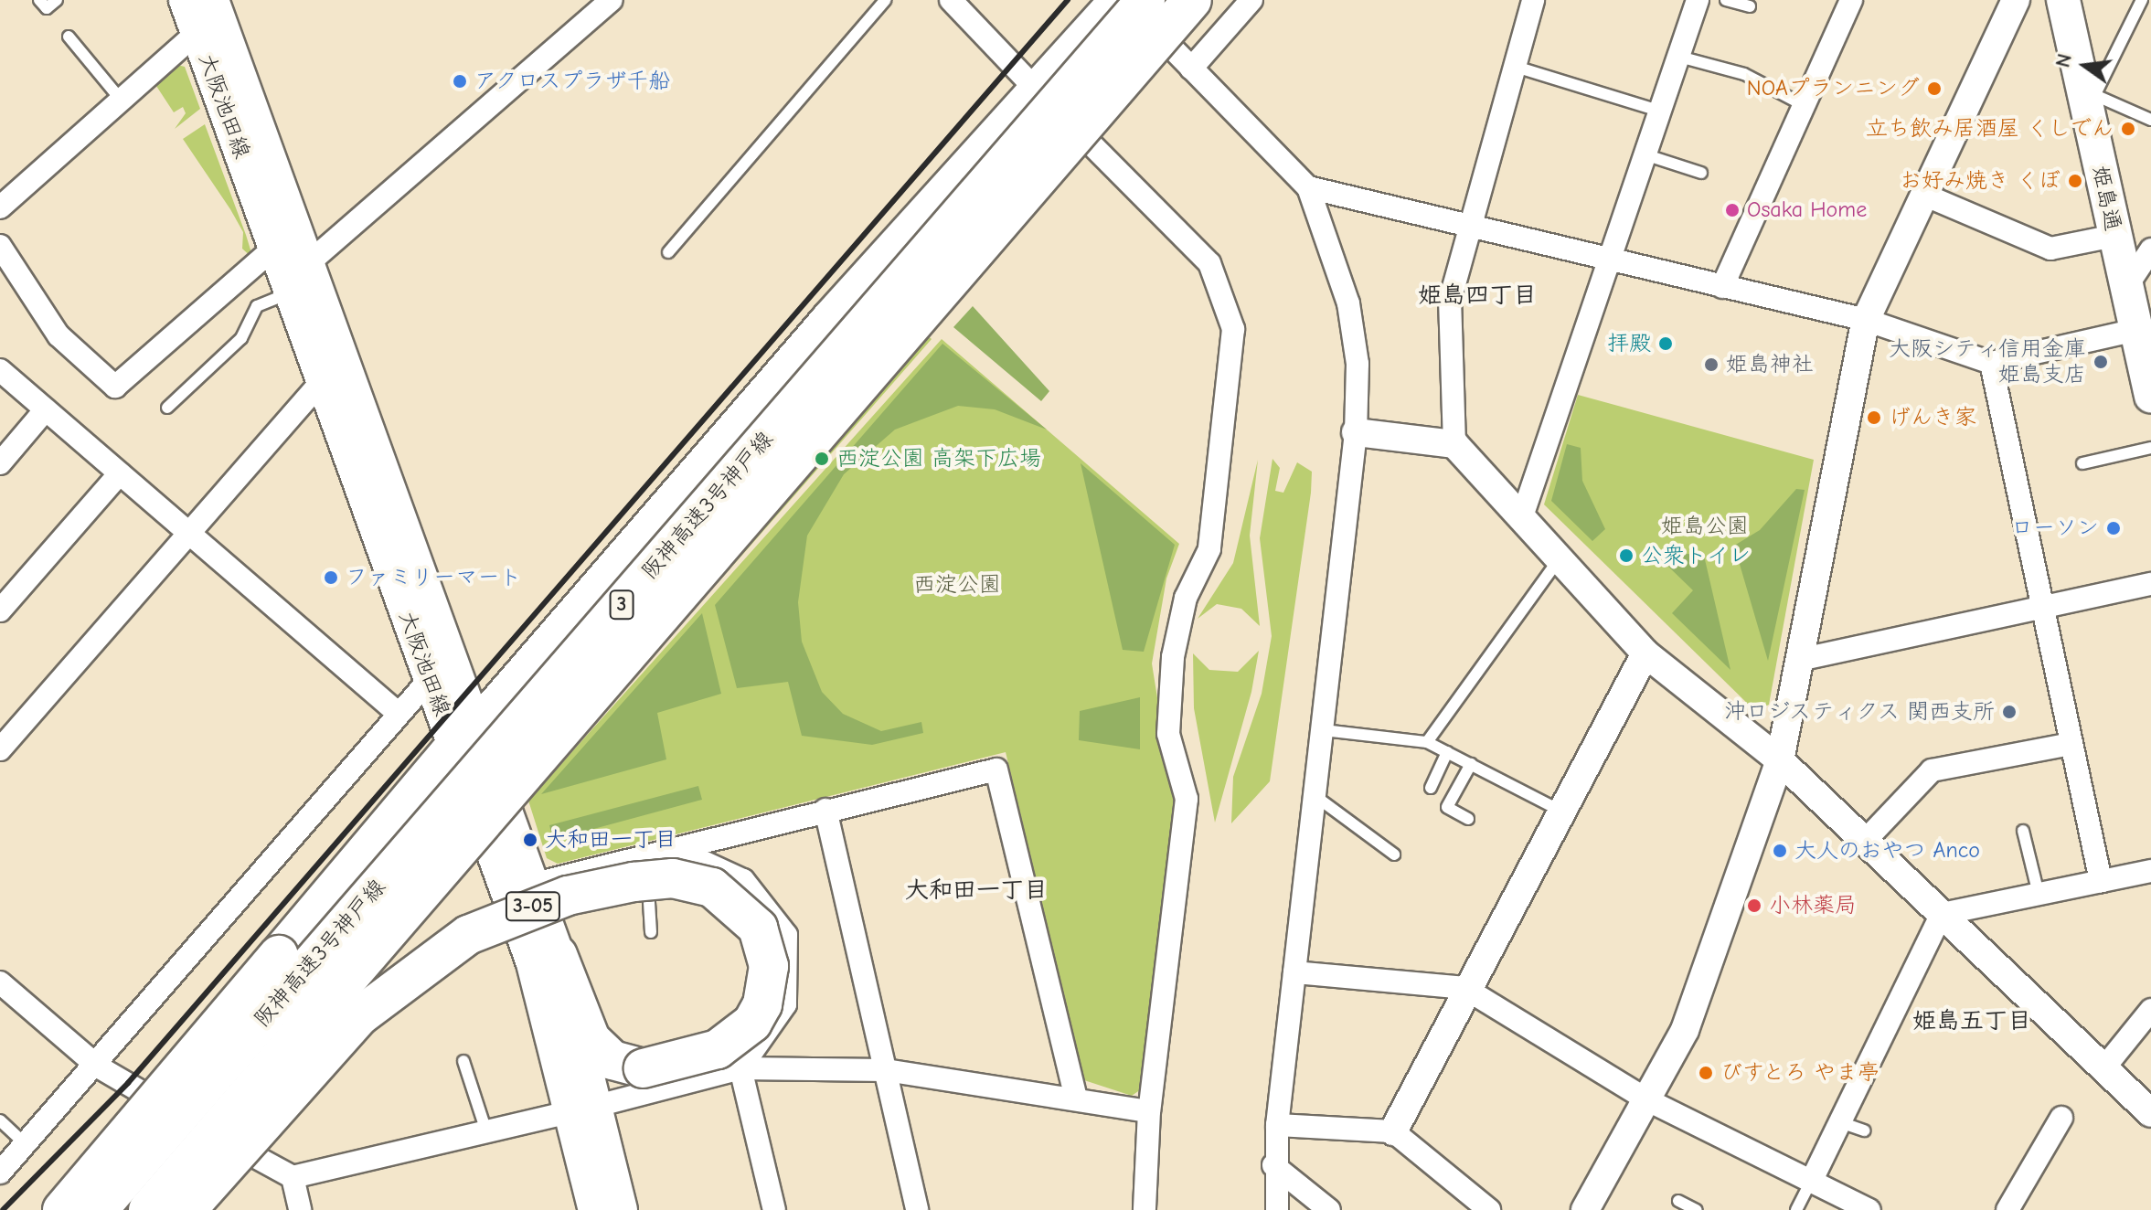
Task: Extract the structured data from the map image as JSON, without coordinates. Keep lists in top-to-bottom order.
{
  "streets": {
    "highway": ["阪神高速3号神戸線", "3", "3-05"],
    "main road": ["大阪池田線", "姫島通"]
  },
  "crossings": [
    ["大阪池田線", "3-05"]
  ],
  "districts": ["姫島四丁目", "大和田一丁目", "姫島五丁目"],
  "parks": ["姫島公園", "西淀公園"],
  "places": [
    "アクロスプラザ千船",
    "NOAプランニング",
    "立ち飲み居酒屋 くしでん",
    "お好み焼き くぼ",
    "Osaka Home",
    "拝殿",
    "大阪シティ信用金庫 姫島支店",
    "姫島神社",
    "げんき家",
    "西淀公園 高架下広場",
    "ローソン",
    "公衆トイレ",
    "ファミリーマート",
    "沖ロジスティクス 関西支所",
    "大和田一丁目",
    "大人のおやつ Anco",
    "小林薬局",
    "びすとろ やま亭"
  ],
  "north": "left"
}
